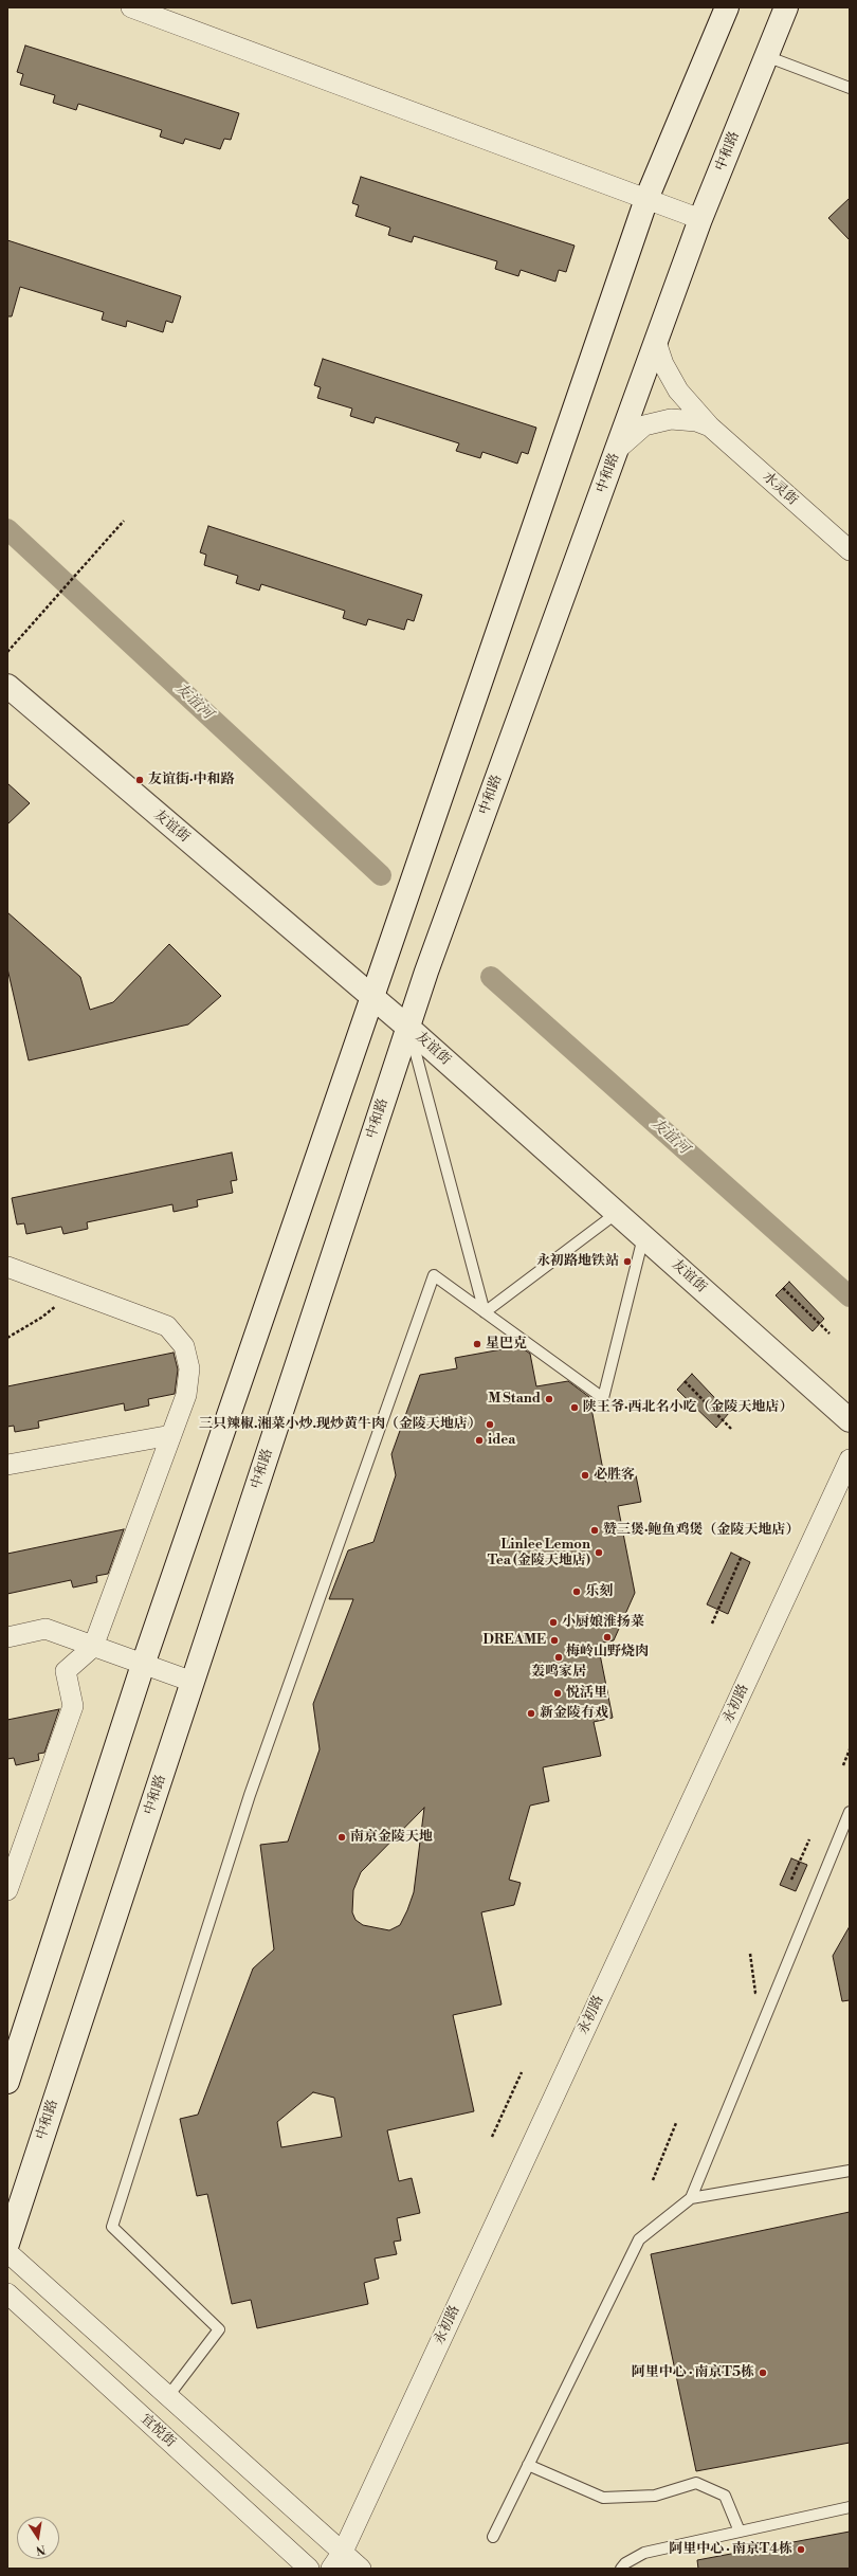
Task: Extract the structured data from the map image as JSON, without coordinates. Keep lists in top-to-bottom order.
{
  "streets": {
    "main road": ["中和路", "友谊街"],
    "street": ["水灵街", "永初路", "宜悦街"]
  },
  "crossings": [
    ["中和路", "水灵街"],
    ["中和路", "友谊街"]
  ],
  "water": ["友谊河"],
  "places": [
    "友谊街·中和路",
    "永初路地铁站",
    "星巴克",
    "M Stand",
    "陕王爷·西北名小吃（金陵天地店）",
    "三只辣椒.湘菜小炒.现炒黄牛肉（金陵天地店）",
    "idea",
    "必胜客",
    "赞三煲·鲍鱼鸡煲（金陵天地店）",
    "Linlee Lemon Tea (金陵天地店)",
    "乐刻",
    "小厨娘淮扬菜",
    "梅岭山野烧肉",
    "DREAME",
    "轰鸣家居",
    "悦活里",
    "新金陵有戏",
    "南京金陵天地",
    "阿里中心 · 南京T5栋",
    "阿里中心 · 南京T4栋"
  ],
  "north": "bottom"
}
